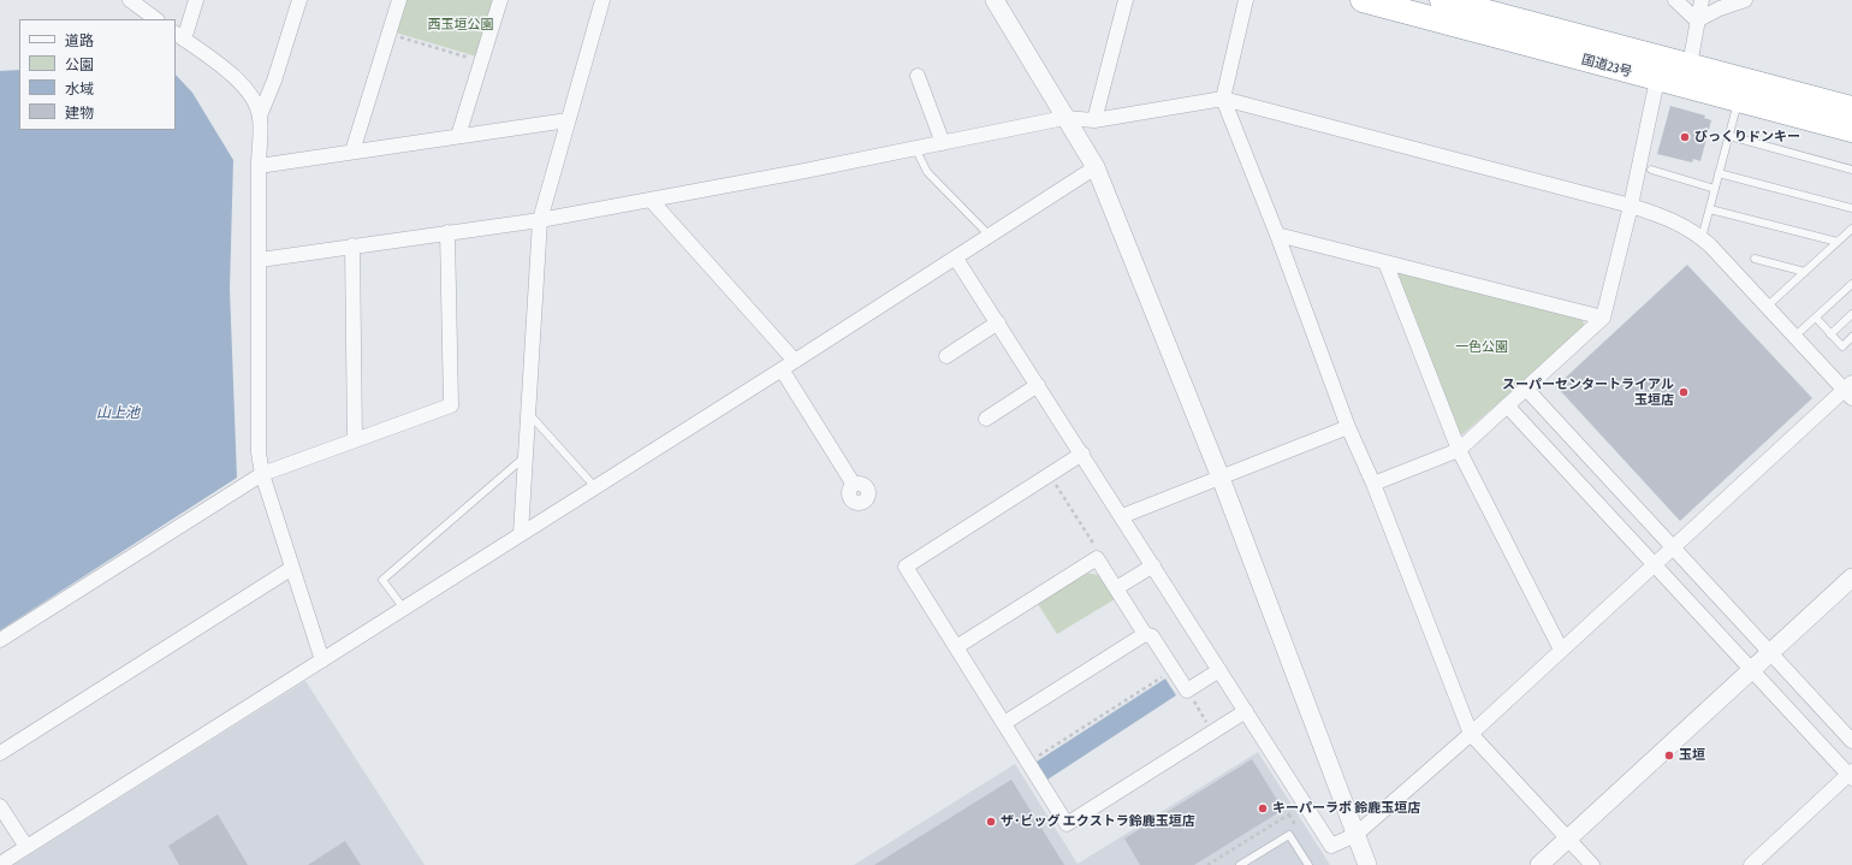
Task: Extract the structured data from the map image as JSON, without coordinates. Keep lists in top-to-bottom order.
{
  "streets": {
    "highway": ["国道23号"]
  },
  "water": ["山上池"],
  "parks": ["西玉垣公園", "一色公園"],
  "places": [
    "びっくりドンキー",
    "スーパーセンタートライアル 玉垣店",
    "玉垣",
    "キーパーラボ 鈴鹿玉垣店",
    "ザ･ビッグ エクストラ鈴鹿玉垣店"
  ],
  "legend": [
    "道路",
    "公園",
    "水域",
    "建物"
  ]
}
